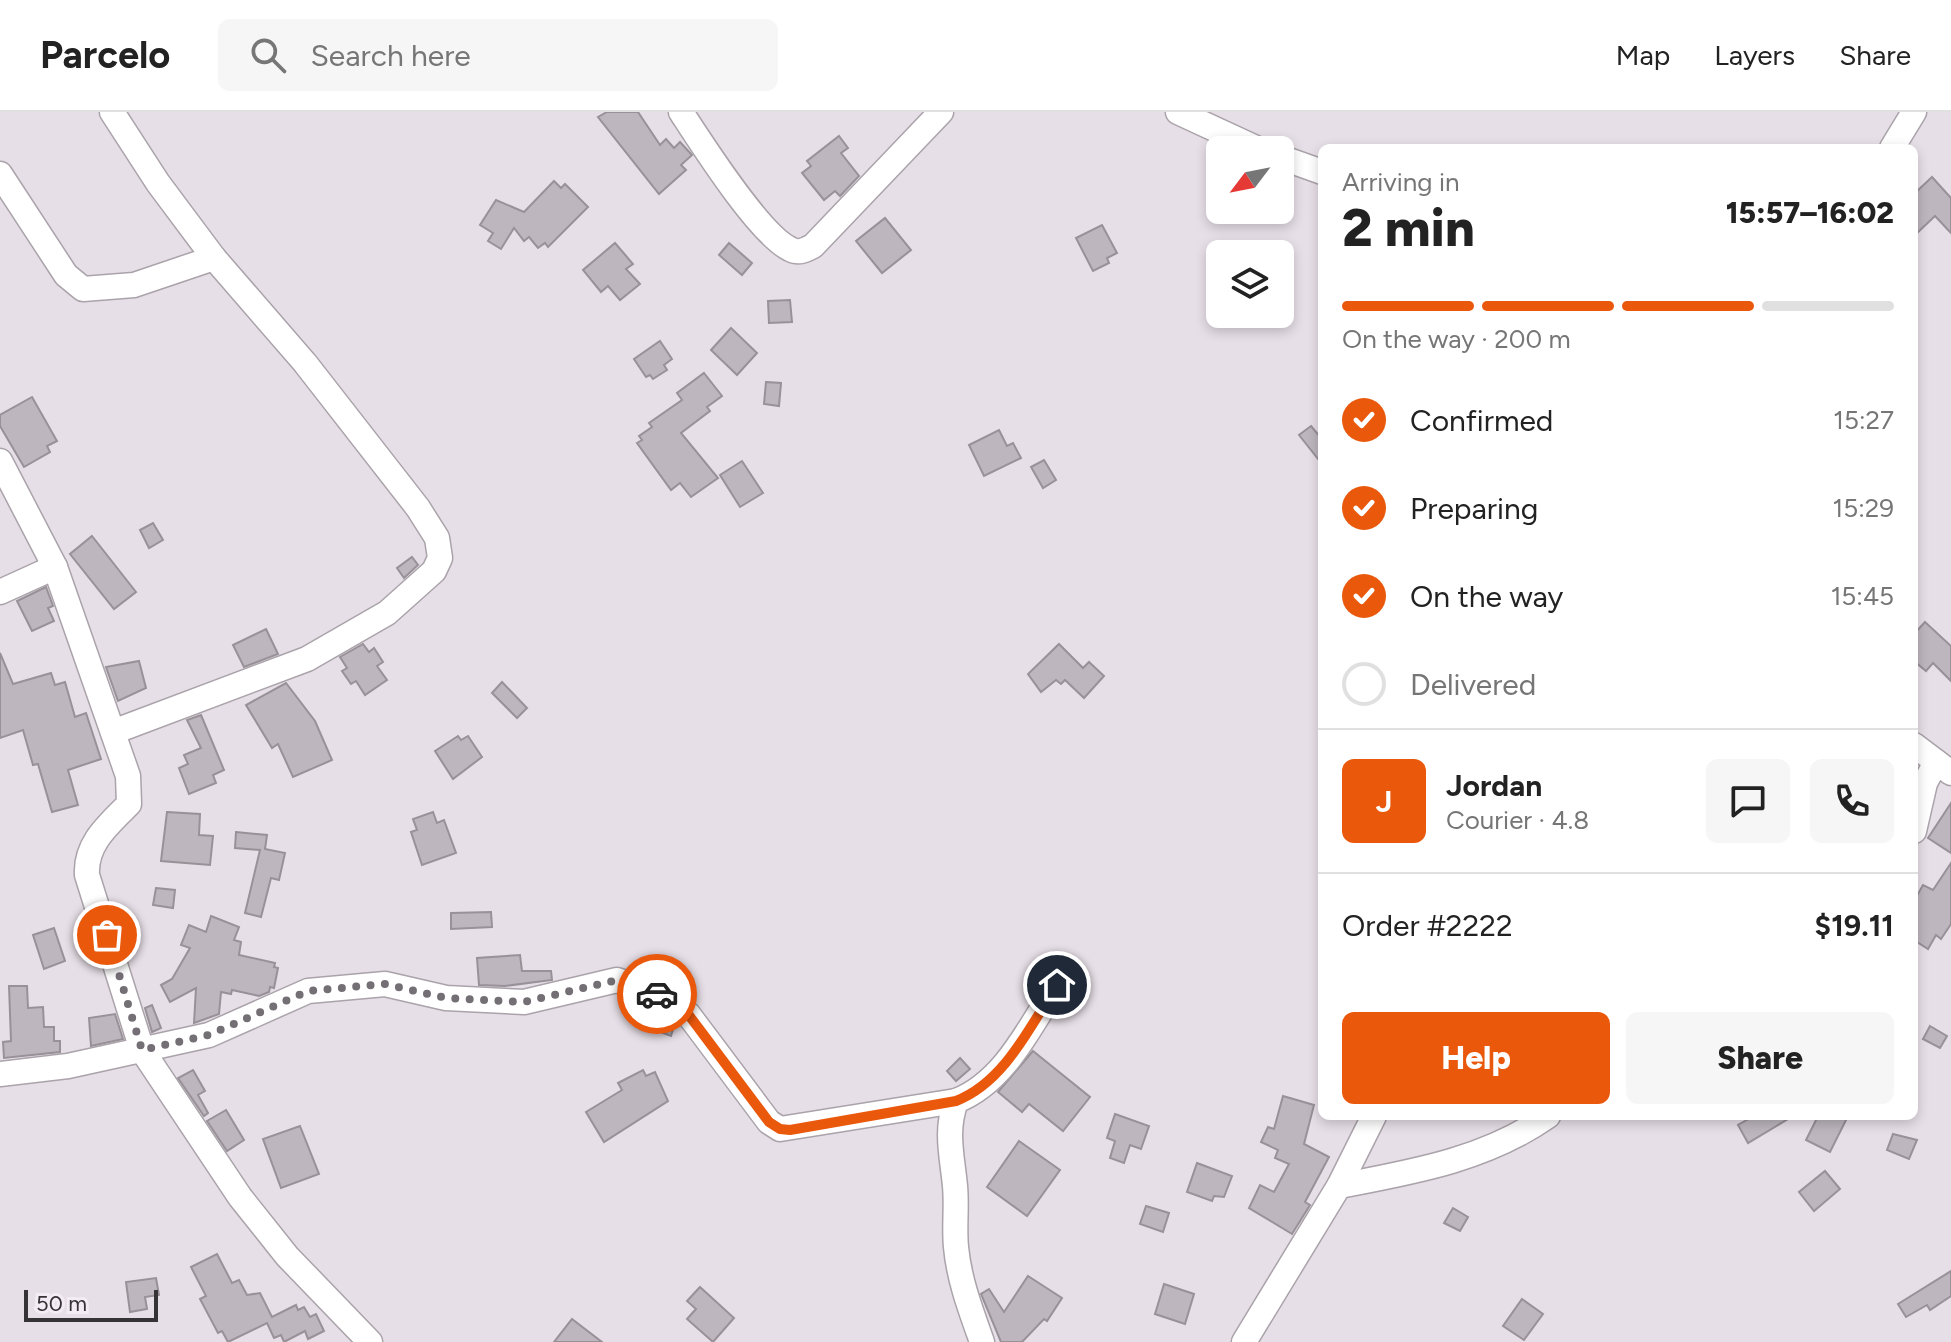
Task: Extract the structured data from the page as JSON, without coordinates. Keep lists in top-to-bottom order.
{
  "scale_bar": "50 m",
  "north": "bottom left",
  "page": {
    "header": "Parcelo",
    "search": "Search here",
    "nav": ["Map", "Layers", "Share"],
    "heading": ["2 min", "Arriving in", "15:57–16:02"],
    "panel": [
      "Jordan",
      "Courier · 4.8",
      "Order #2222",
      "$19.11"
    ],
    "bar": "On the way · 200 m",
    "list": [
      ["Confirmed", "15:27"],
      ["Preparing", "15:29"],
      ["On the way", "15:45"],
      "Delivered"
    ],
    "round": "J",
    "buttons": ["Help", "Share"],
    "scale": "50 m"
  }
}
